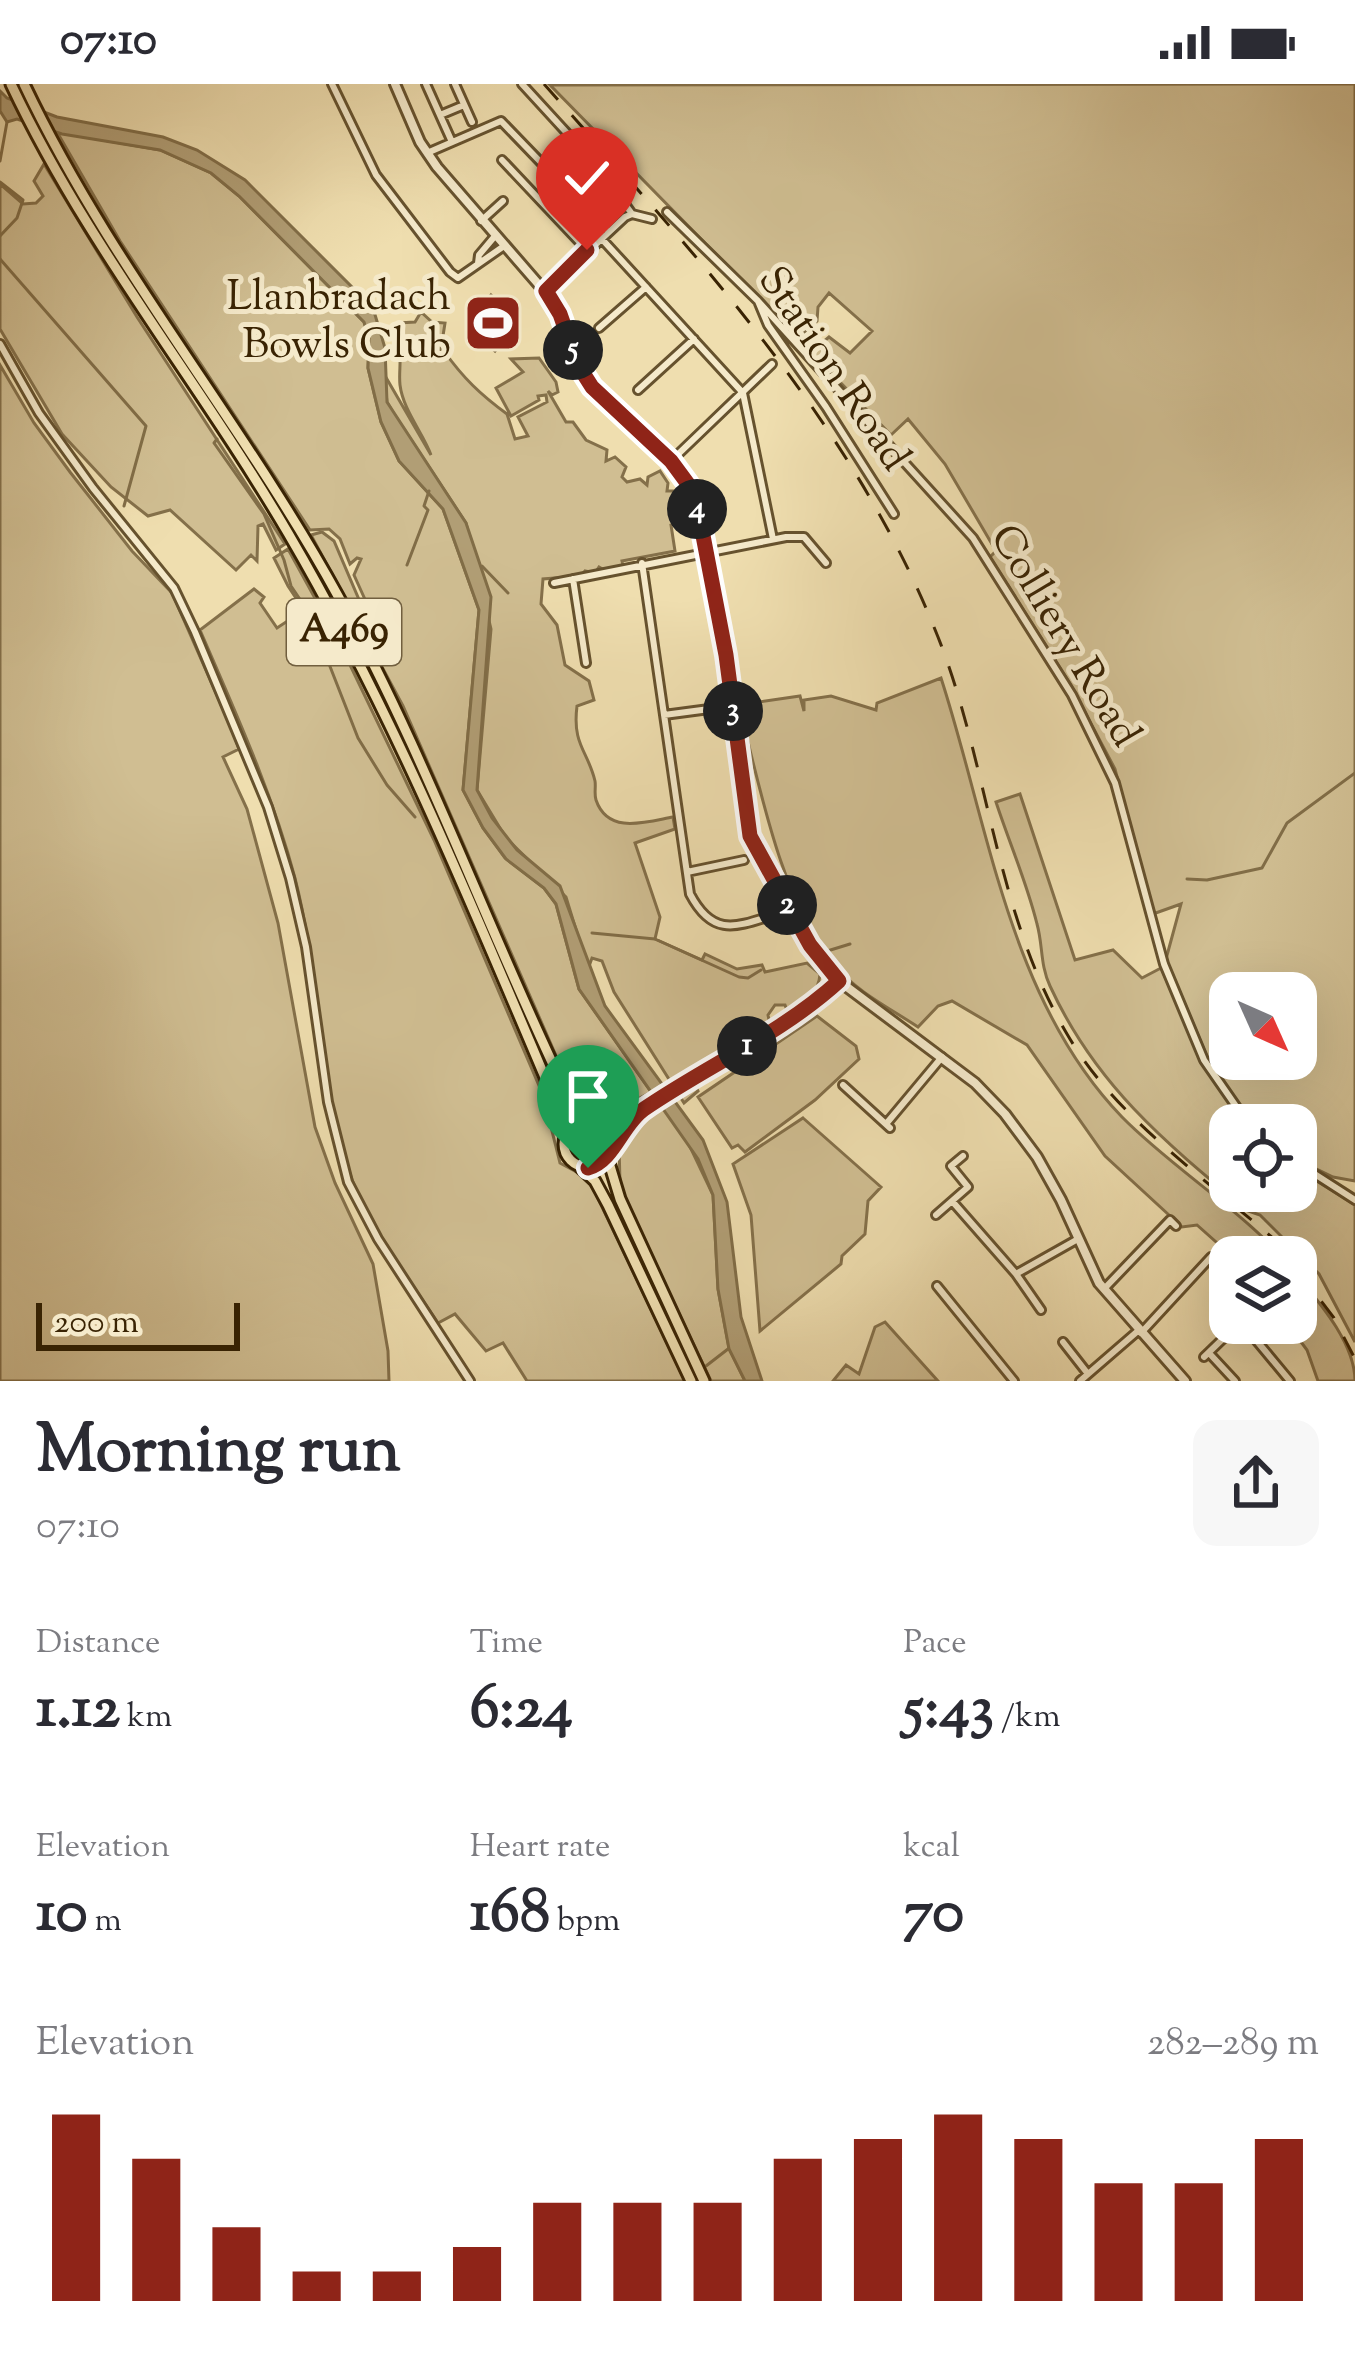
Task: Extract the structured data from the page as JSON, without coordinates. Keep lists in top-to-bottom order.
{
  "streets": {
    "main road": ["A469"],
    "street": ["Station Road", "Colliery Road"]
  },
  "crossings": [
    ["Station Road", "Colliery Road"]
  ],
  "places": {
    "sports": ["Llanbradach Bowls Club"]
  },
  "scale_bar": "200 m",
  "north": "bottom right",
  "page": {
    "status": "07:10",
    "pins": [
      "5",
      "4",
      "3",
      "2",
      "1"
    ],
    "scale": "200 m",
    "heading": ["Morning run", "07:10"],
    "stats": [
      ["Distance", "1.12 km"],
      ["Time", "6:24"],
      ["Pace", "5:43 /km"],
      ["Elevation", "10 m"],
      ["Heart rate", "168 bpm"],
      ["kcal", "70"]
    ],
    "chart": ["Elevation", "282–289 m"]
  }
}
